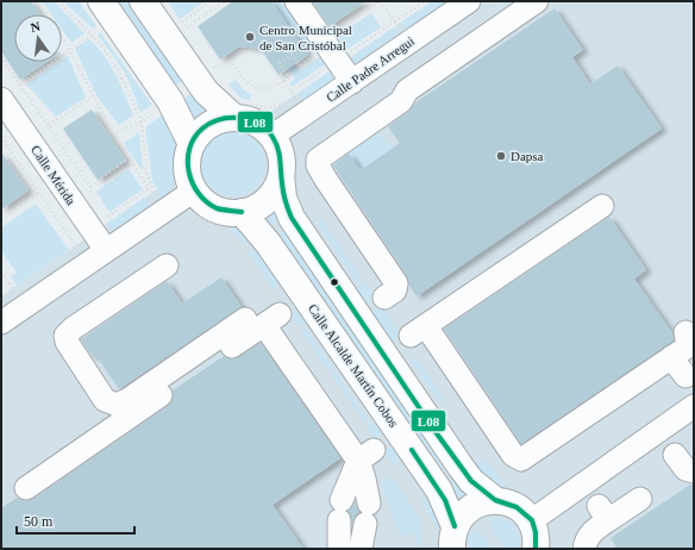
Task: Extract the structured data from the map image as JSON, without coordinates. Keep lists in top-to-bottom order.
{
  "streets": {
    "main road": ["Calle Alcalde Martín Cobos"],
    "street": ["Calle Padre Arregui", "Calle Mérida"]
  },
  "crossings": [
    ["Calle Padre Arregui", "Calle Alcalde Martín Cobos"]
  ],
  "places": ["Centro Municipal de San Cristóbal", "Dapsa"],
  "lines": ["transit line L08"],
  "scale_bar": "50 m",
  "north": "top"
}
